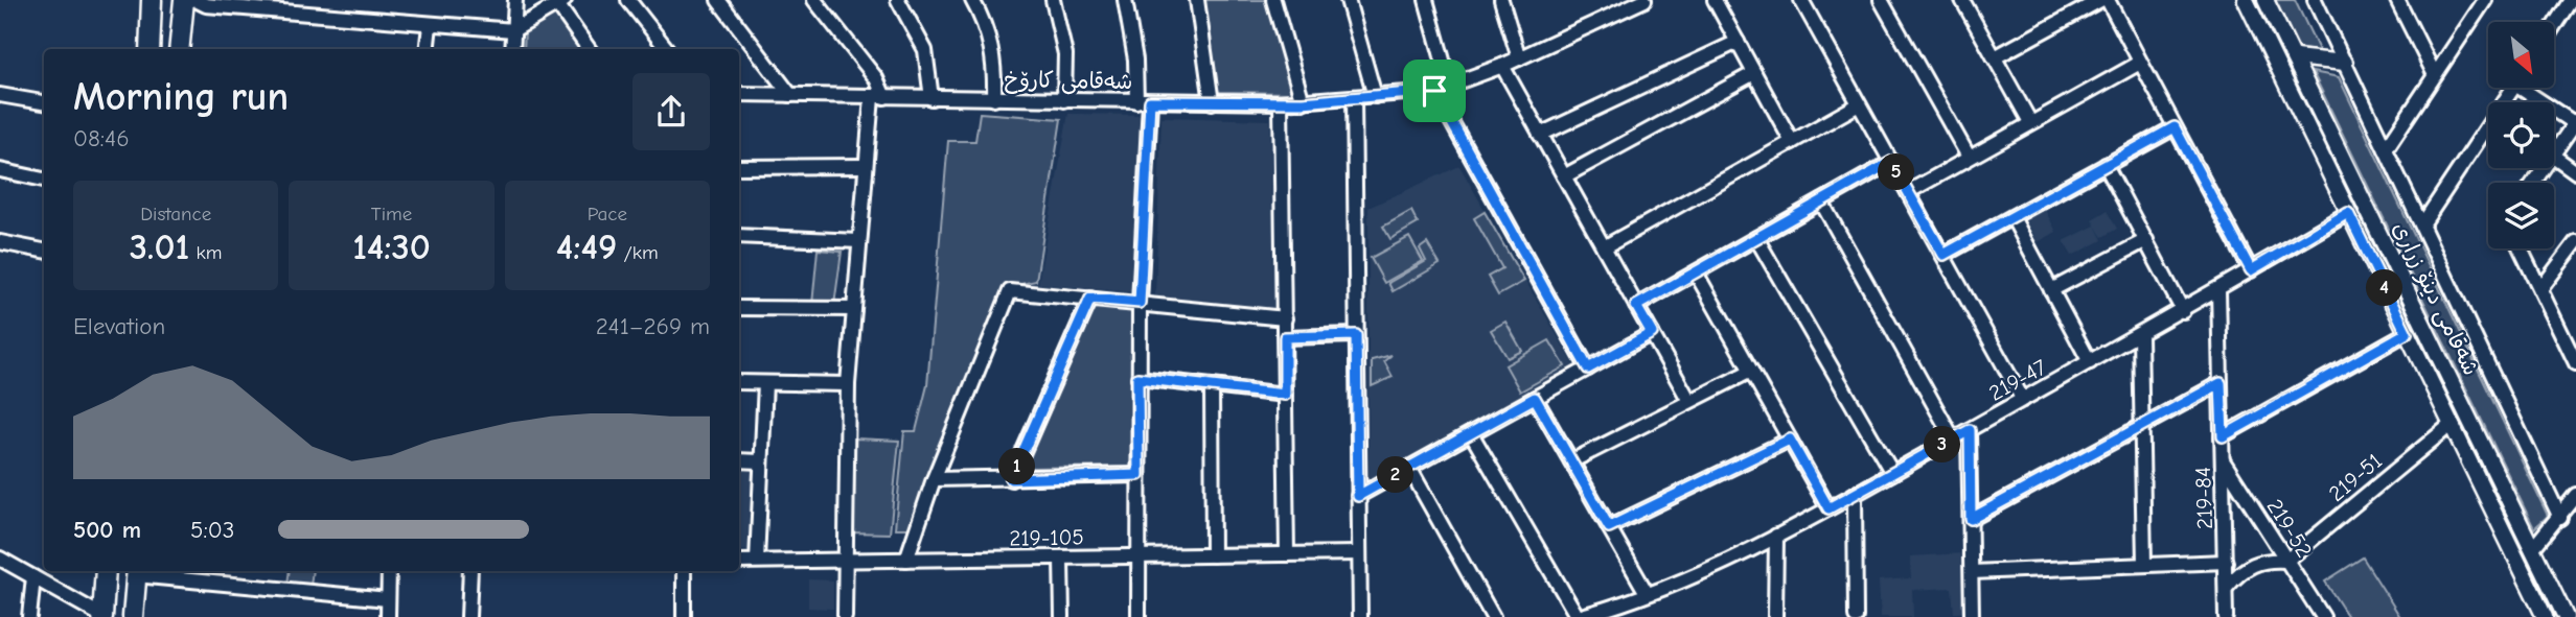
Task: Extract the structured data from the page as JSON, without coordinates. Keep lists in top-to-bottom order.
{
  "streets": {
    "main road": ["شەقامی دینۆ زراری"],
    "street": [
      "شەقامی کارۆخ",
      "219-47",
      "219-51",
      "219-84",
      "219-52",
      "219-105"
    ]
  },
  "crossings": [
    ["شەقامی دینۆ زراری", "219-47"],
    ["شەقامی دینۆ زراری", "219-51"],
    ["219-47", "219-84"],
    ["219-51", "219-52"],
    ["219-84", "219-52"]
  ],
  "north": "bottom right",
  "page": {
    "heading": ["Morning run", "08:46"],
    "pins": [
      "5",
      "4",
      "3",
      "1",
      "2"
    ],
    "stats": [
      ["Distance", "3.01 km"],
      ["Time", "14:30"],
      ["Pace", "4:49 /km"]
    ],
    "chart": ["Elevation", "241–269 m"],
    "list": [
      {
        "name": "500 m",
        "note": "5:03"
      }
    ]
  }
}
